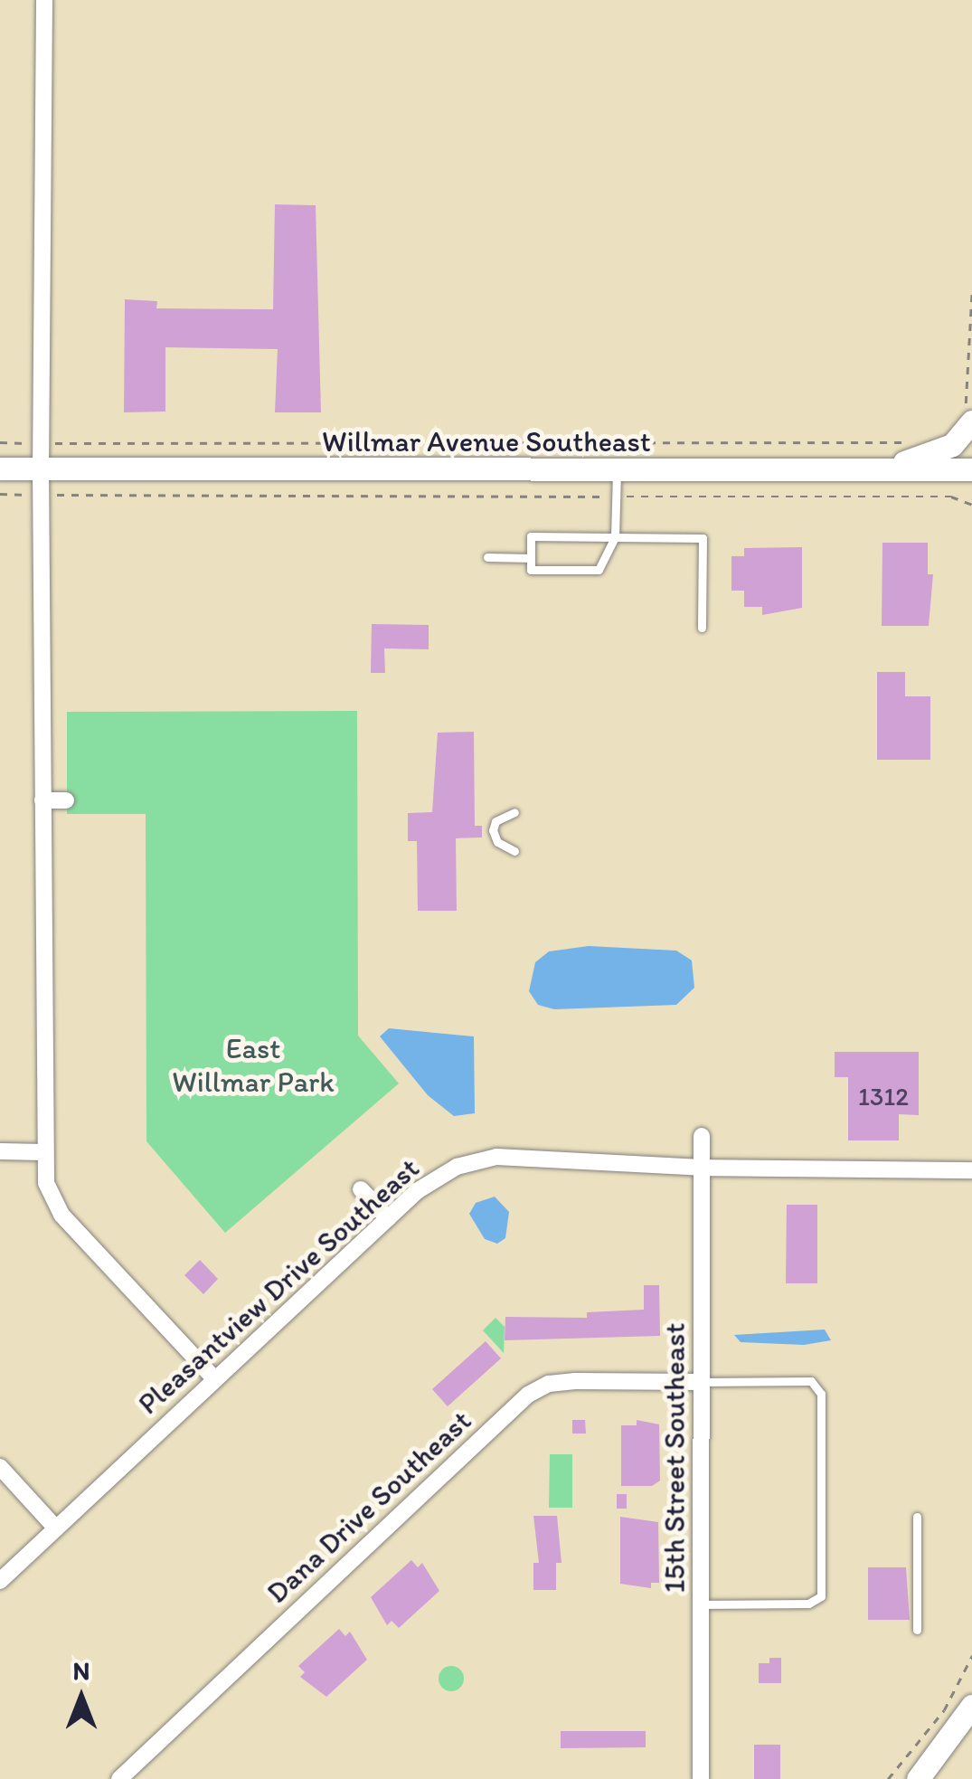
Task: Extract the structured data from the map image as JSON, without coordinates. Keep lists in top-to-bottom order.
{
  "streets": {
    "main road": ["Willmar Avenue Southeast"],
    "street": ["Pleasantview Drive Southeast", "15th Street Southeast", "Dana Drive Southeast"]
  },
  "crossings": [
    ["Pleasantview Drive Southeast", "15th Street Southeast"],
    ["15th Street Southeast", "Dana Drive Southeast"]
  ],
  "parks": ["East Willmar Park"],
  "house_numbers": ["1312"],
  "north": "top"
}
